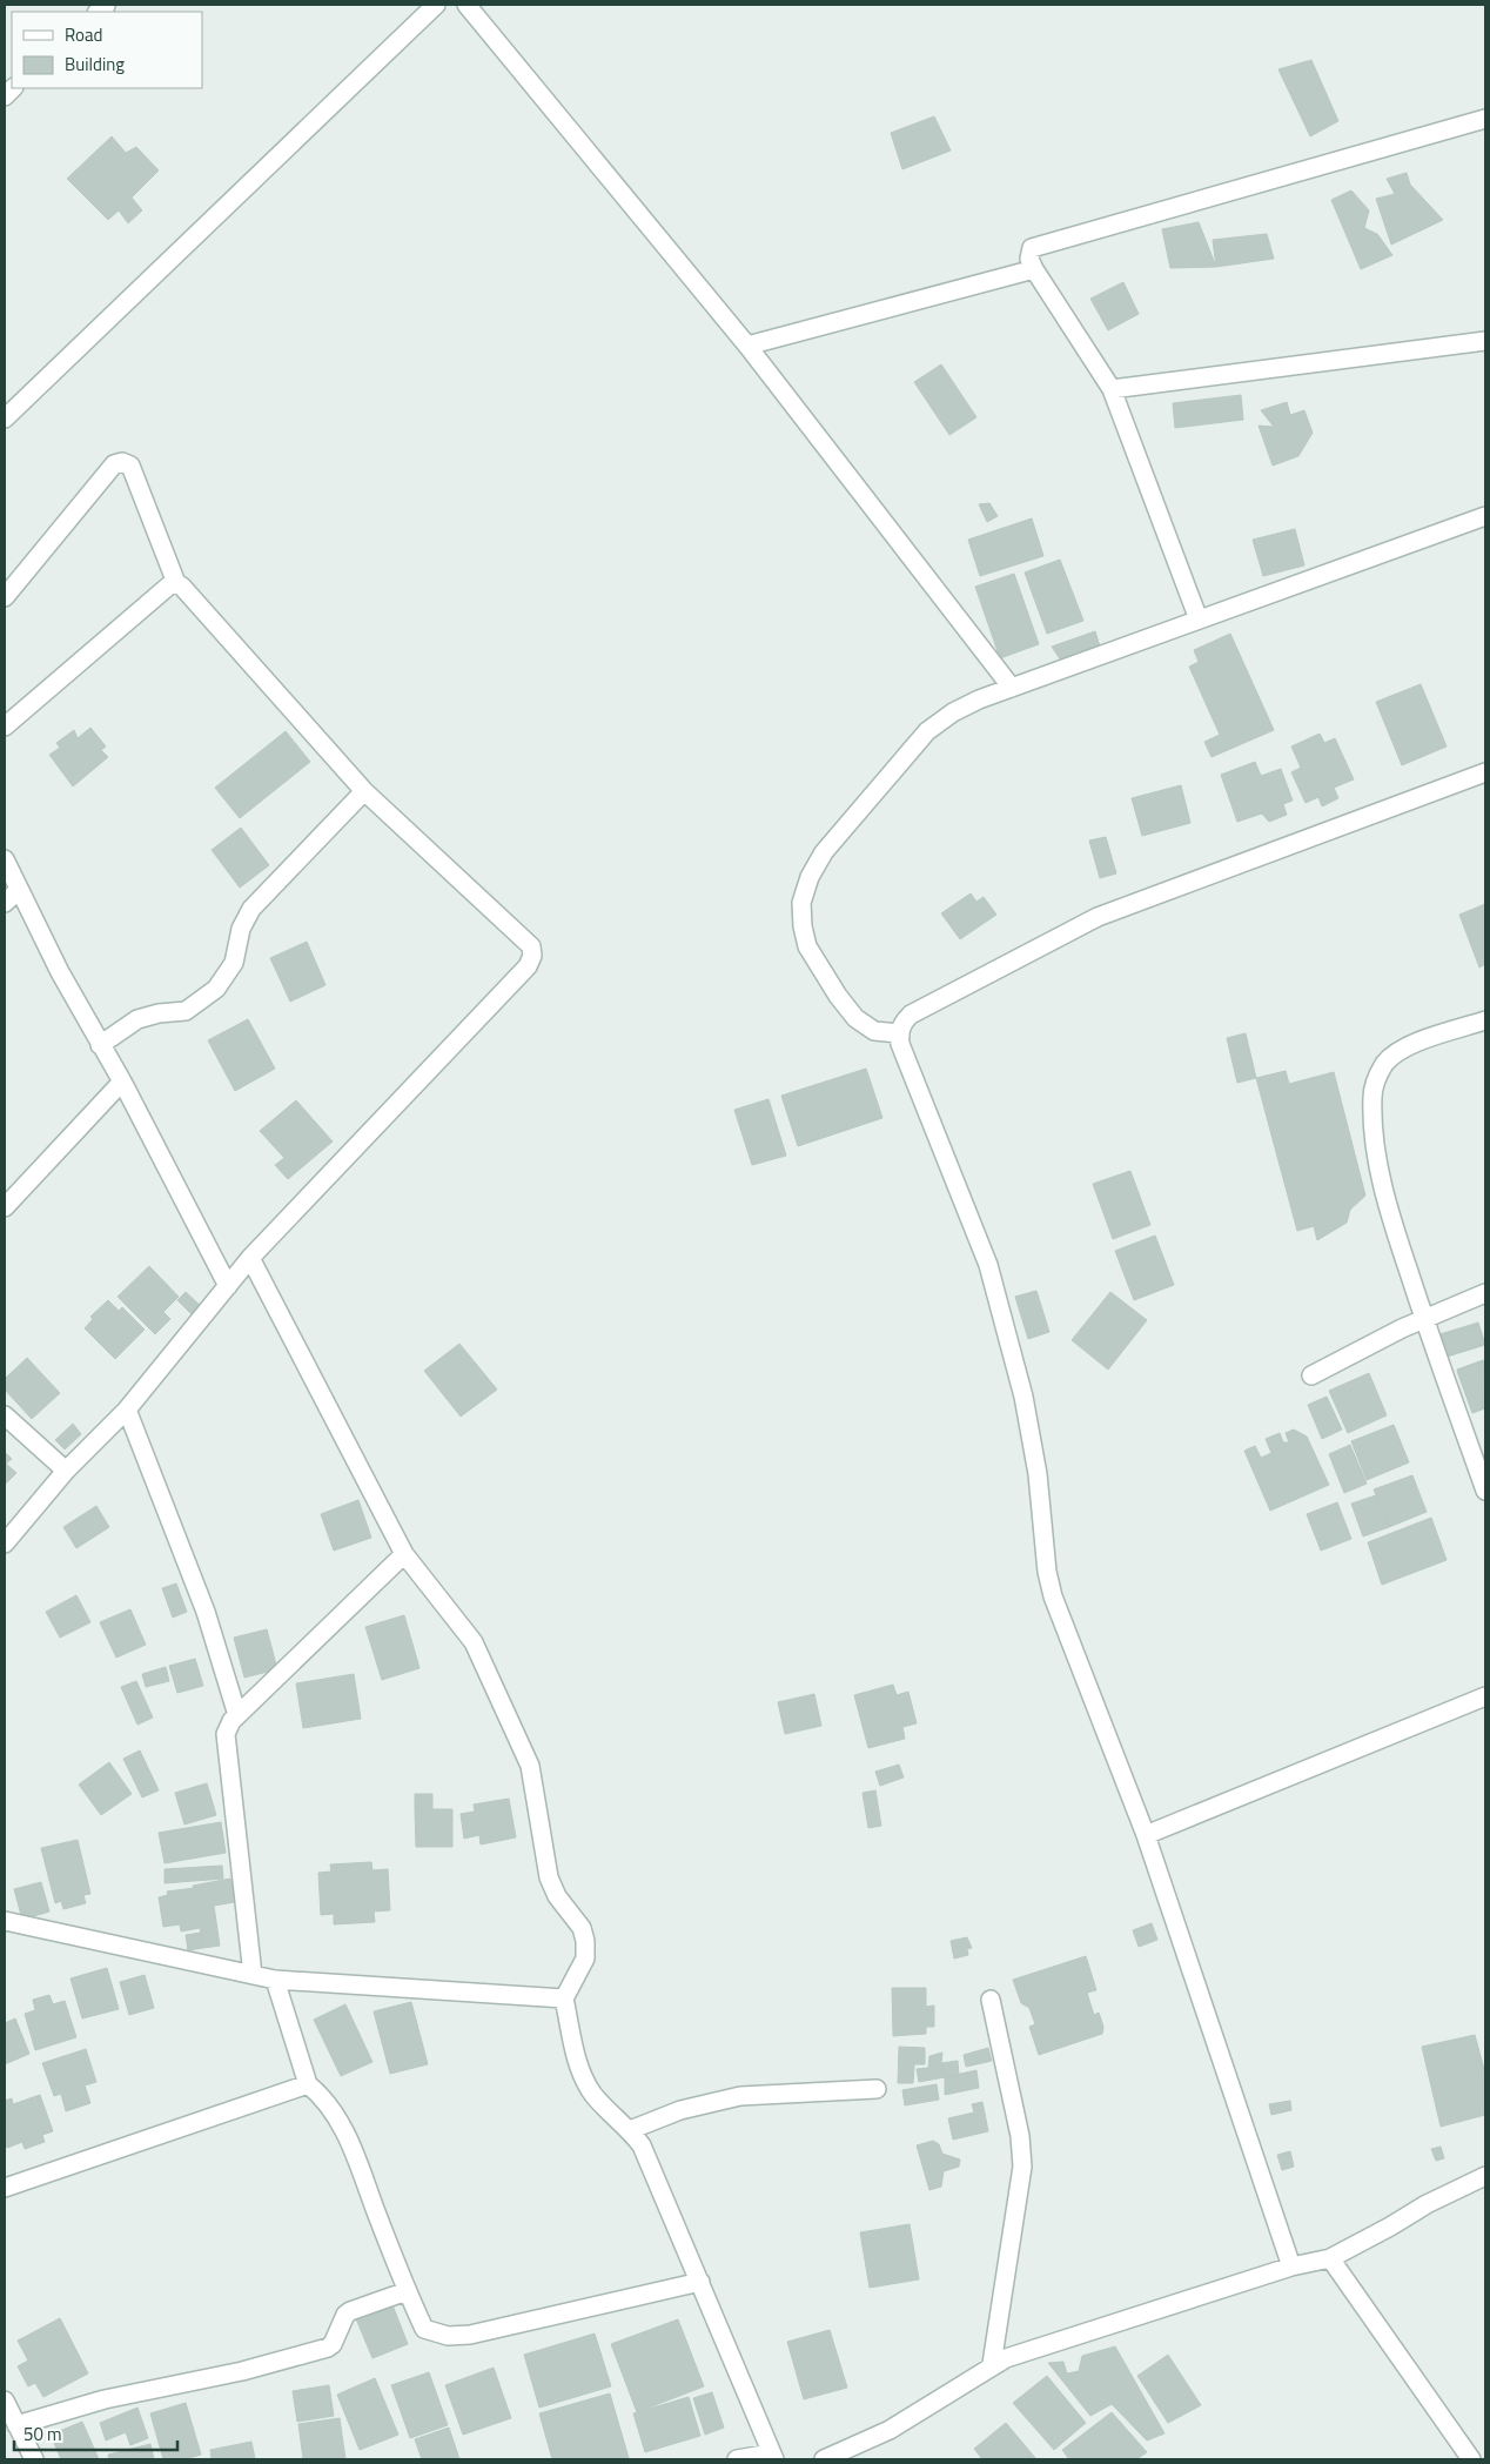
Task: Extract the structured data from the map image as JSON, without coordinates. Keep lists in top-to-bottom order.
{
  "legend": ["Road", "Building"],
  "scale_bar": "50 m"
}
